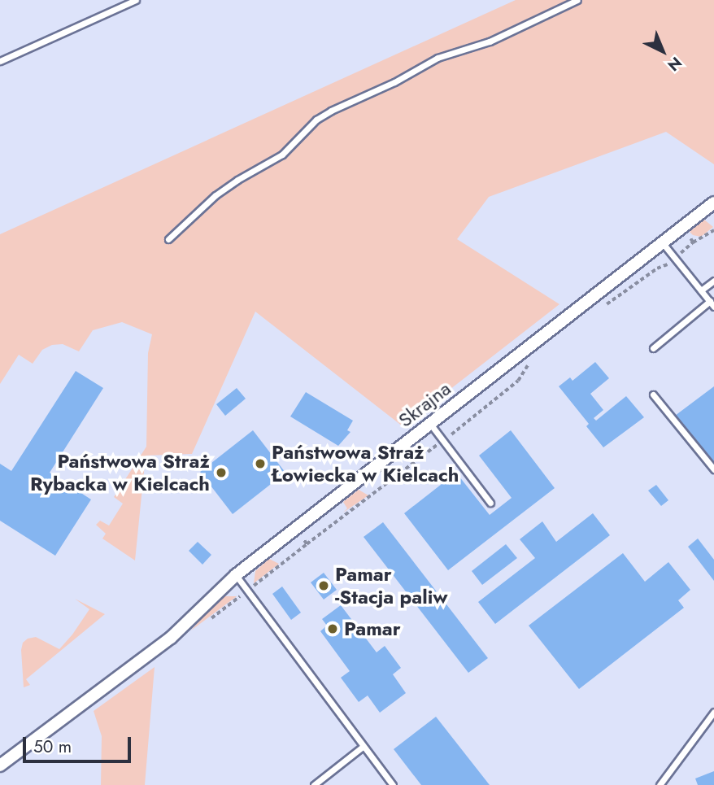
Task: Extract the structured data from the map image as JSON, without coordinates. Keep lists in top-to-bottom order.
{
  "streets": {
    "street": ["Skrajna"]
  },
  "places": [
    "Państwowa Straż Łowiecka w Kielcach",
    "Państwowa Straż Rybacka w Kielcach",
    "Pamar -Stacja paliw",
    "Pamar"
  ],
  "scale_bar": "50 m",
  "north": "bottom right"
}
